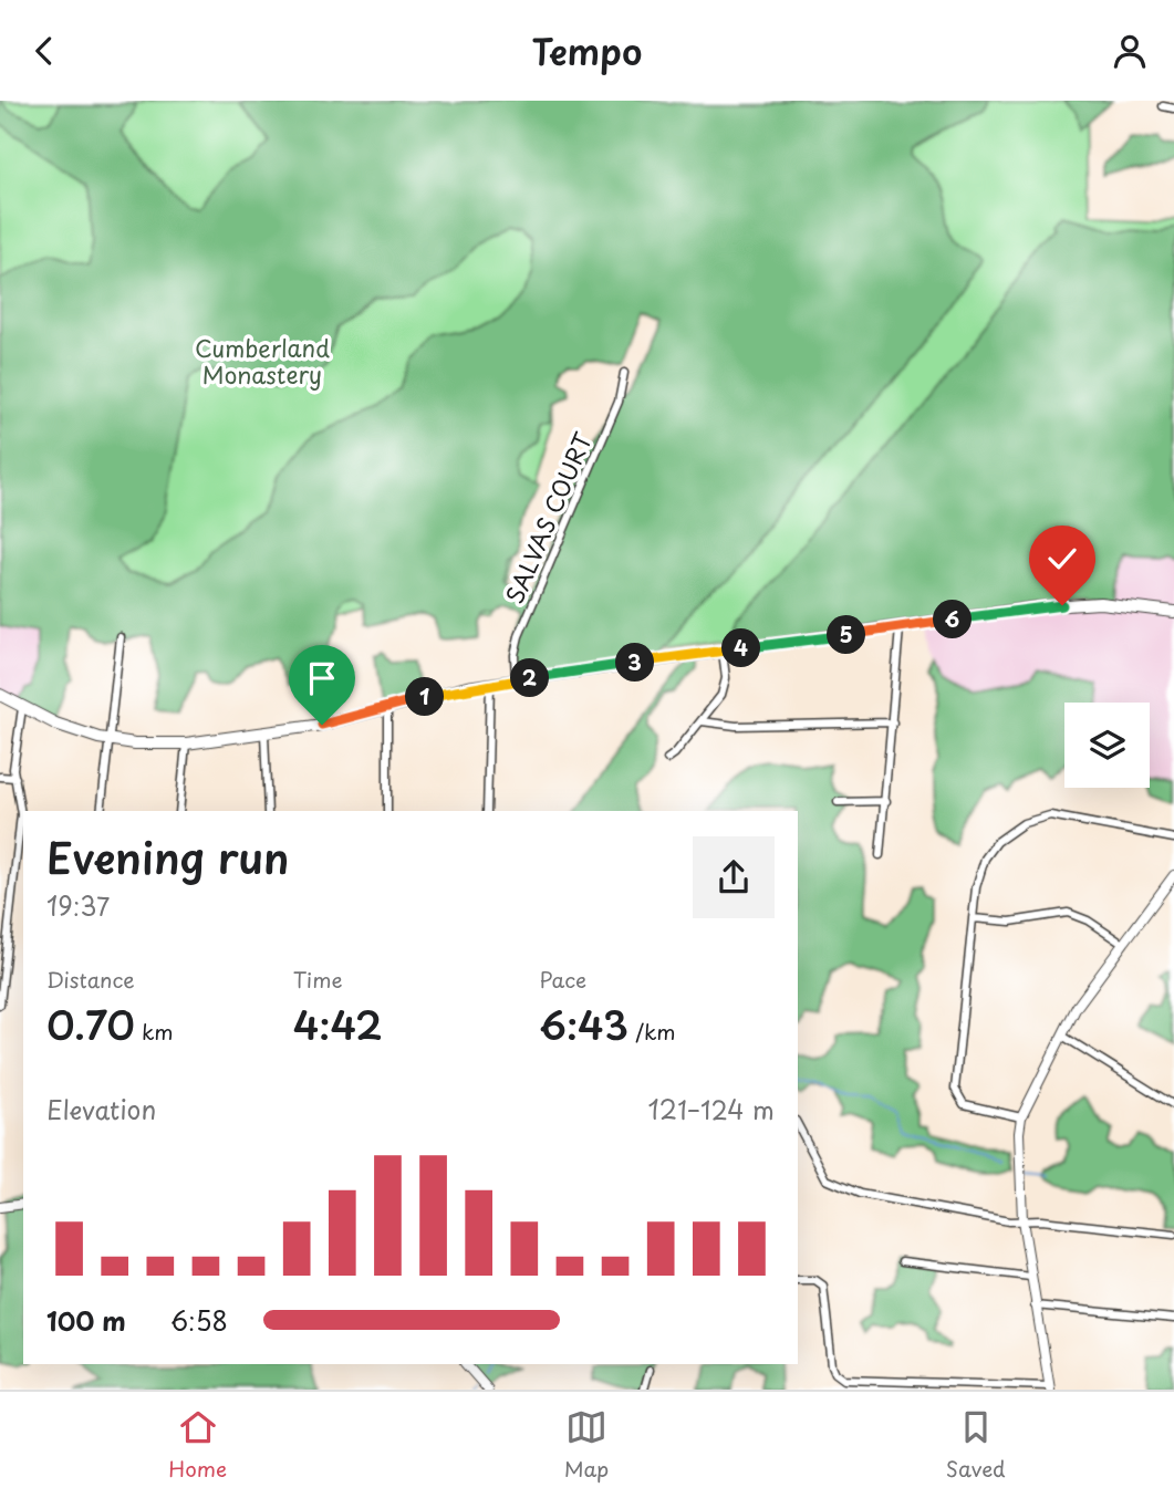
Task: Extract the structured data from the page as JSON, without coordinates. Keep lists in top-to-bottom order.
{
  "streets": {
    "street": ["SALVAS COURT"]
  },
  "parks": ["Cumberland Monastery"],
  "page": {
    "header": "Tempo",
    "pins": [
      "6",
      "5",
      "4",
      "3",
      "2",
      "1"
    ],
    "heading": ["Evening run", "19:37"],
    "stats": [
      ["Distance", "0.70 km"],
      ["Time", "4:42"],
      ["Pace", "6:43 /km"]
    ],
    "chart": ["Elevation", "121–124 m"],
    "list": [
      {
        "name": "100 m",
        "note": "6:58"
      }
    ],
    "tabs": ["Home", "Map", "Saved"]
  }
}
